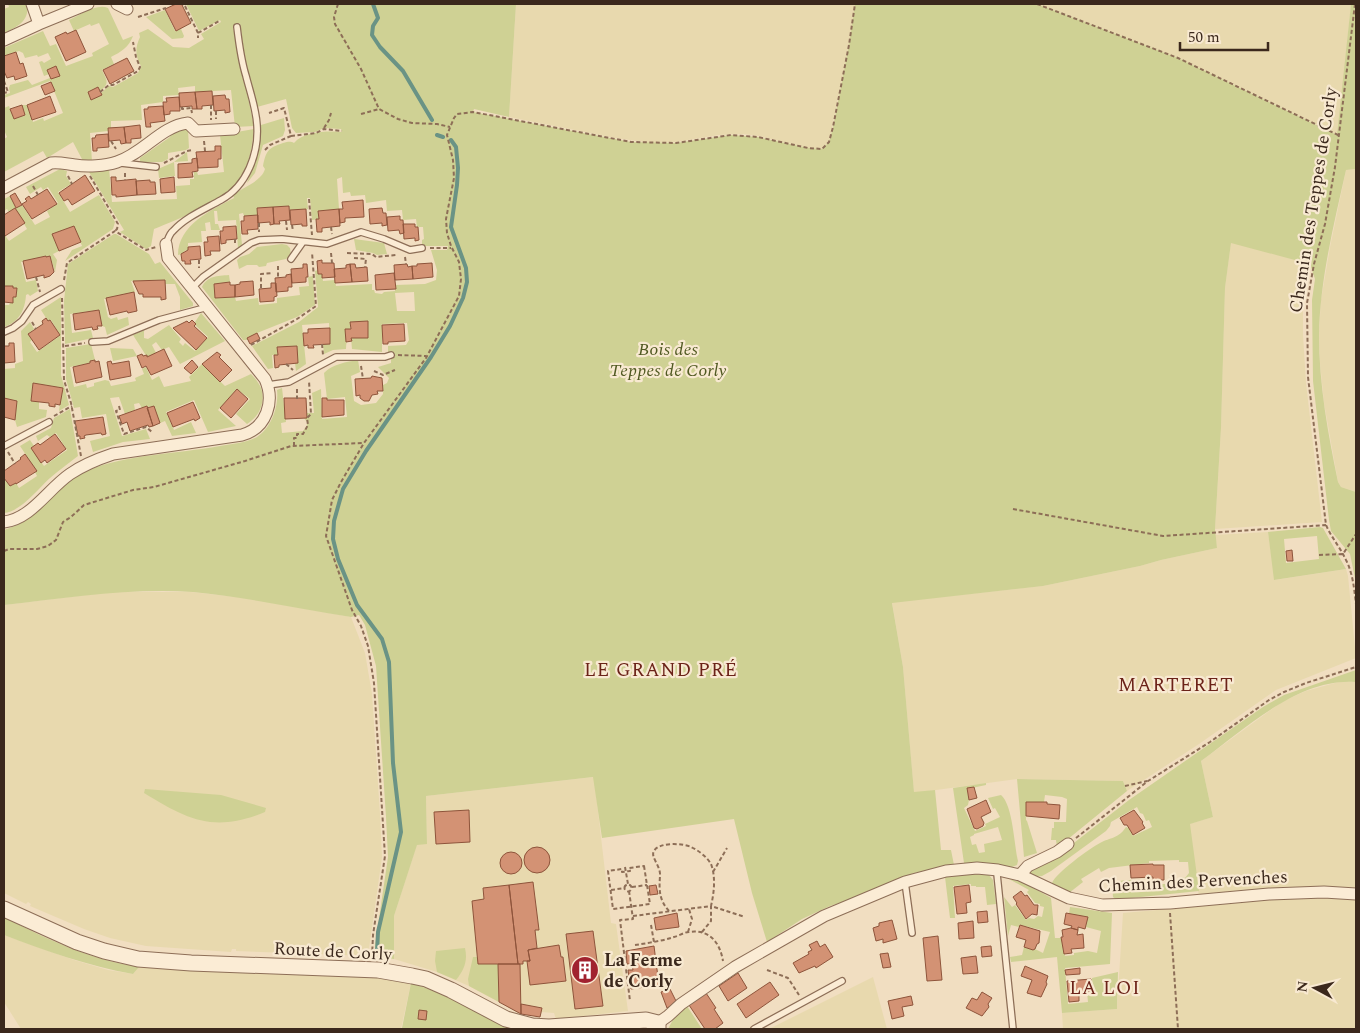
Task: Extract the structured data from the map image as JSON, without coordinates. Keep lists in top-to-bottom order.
{
  "streets": {
    "street": ["Chemin des Pervenches", "Route de Corly"],
    "path": ["Chemin des Teppes de Corly"]
  },
  "crossings": [
    ["Chemin des Pervenches", "Route de Corly"]
  ],
  "districts": ["LE GRAND PRÉ", "MARTERET", "LA LOI"],
  "parks": ["Bois des Teppes de Corly"],
  "places": {
    "building": ["La Ferme de Corly"]
  },
  "scale_bar": "50 m",
  "north": "left"
}
